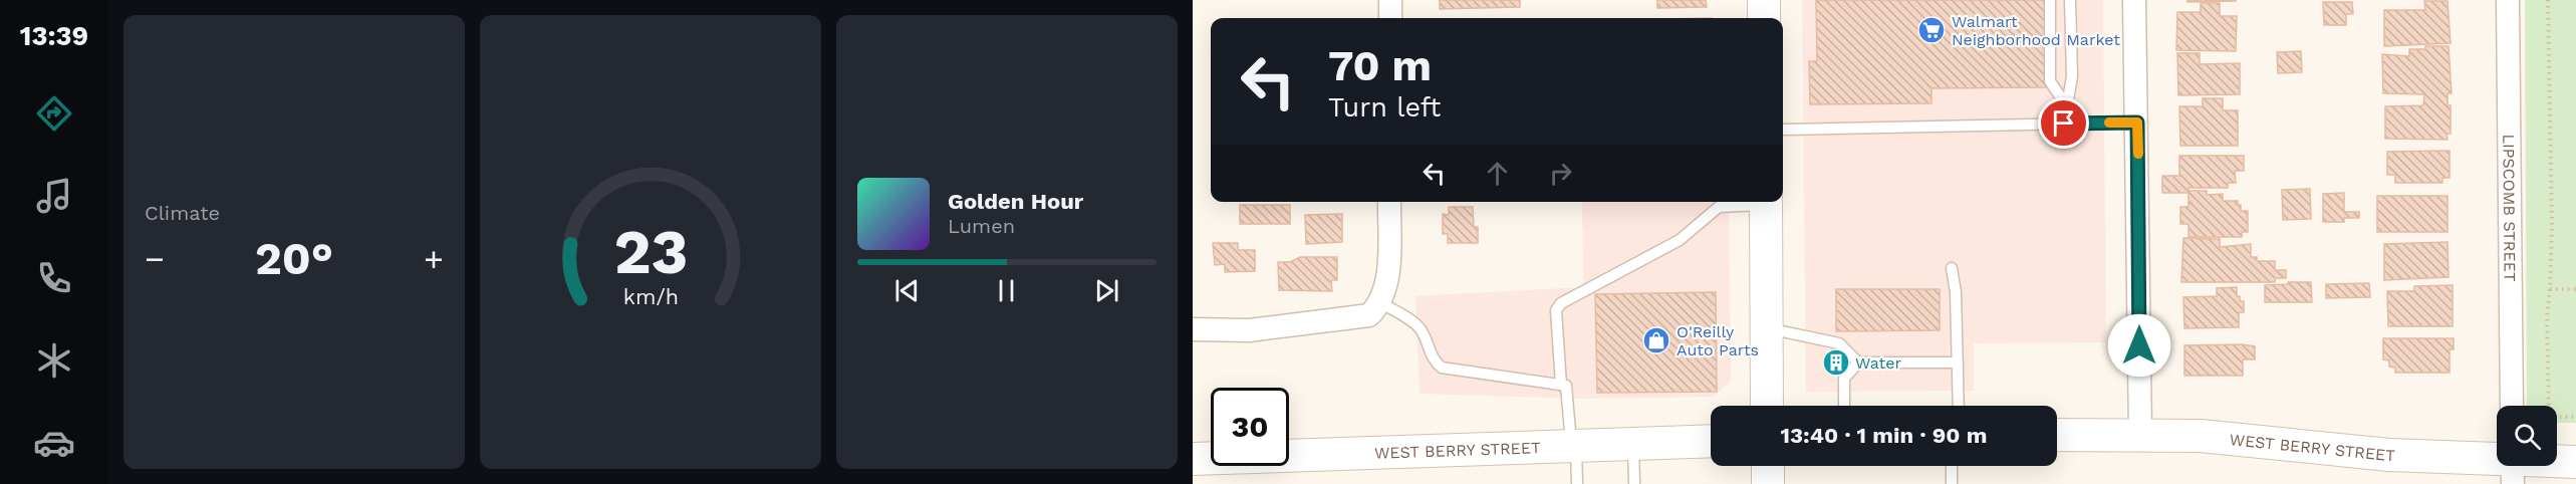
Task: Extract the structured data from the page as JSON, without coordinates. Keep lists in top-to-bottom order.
{
  "streets": {
    "main road": ["WEST BERRY STREET"],
    "street": ["LIPSCOMB STREET"]
  },
  "places": {
    "supermarket": ["Walmart Neighborhood Market"],
    "shop": ["O'Reilly Auto Parts"],
    "building": ["Water"]
  },
  "page": {
    "tabs": "13:39",
    "tile": "Climate",
    "turn": ["70 m", "Turn left"],
    "song": ["Golden Hour", "Lumen"],
    "heat": ["−", "20°", "+"],
    "limit": "30",
    "trip": "13:40 · 1 min · 90 m",
    "gauge": ["23", "km/h"]
  }
}
